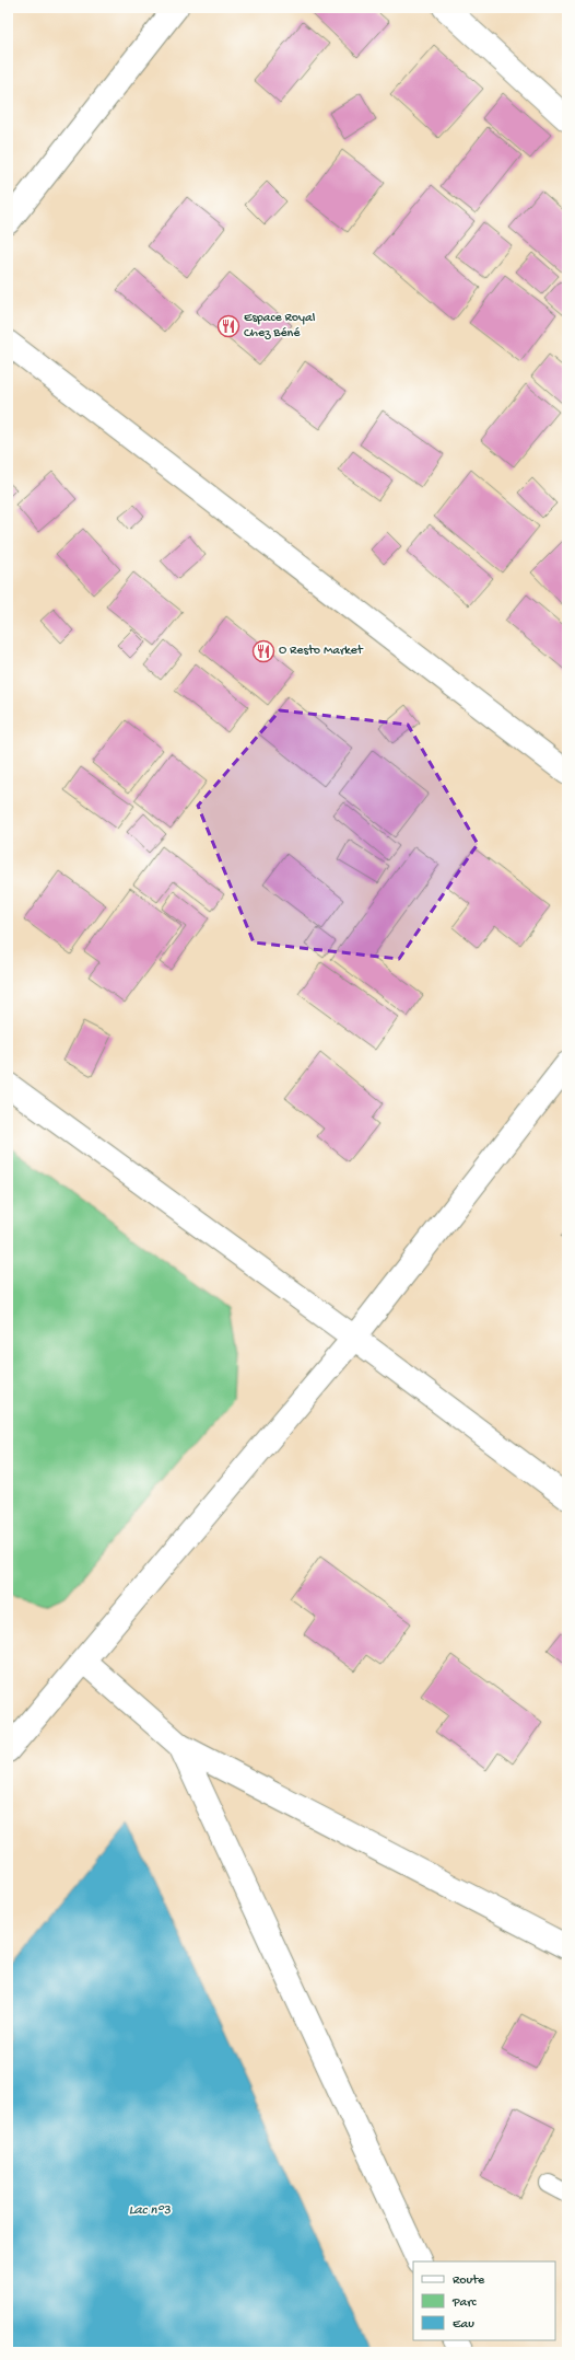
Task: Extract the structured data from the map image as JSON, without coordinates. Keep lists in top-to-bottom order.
{
  "water": ["Lac n°3"],
  "places": {
    "restaurant": ["Espace Royal Chez Béné", "O Resto Market"]
  },
  "legend": ["Route", "Parc", "Eau"]
}
